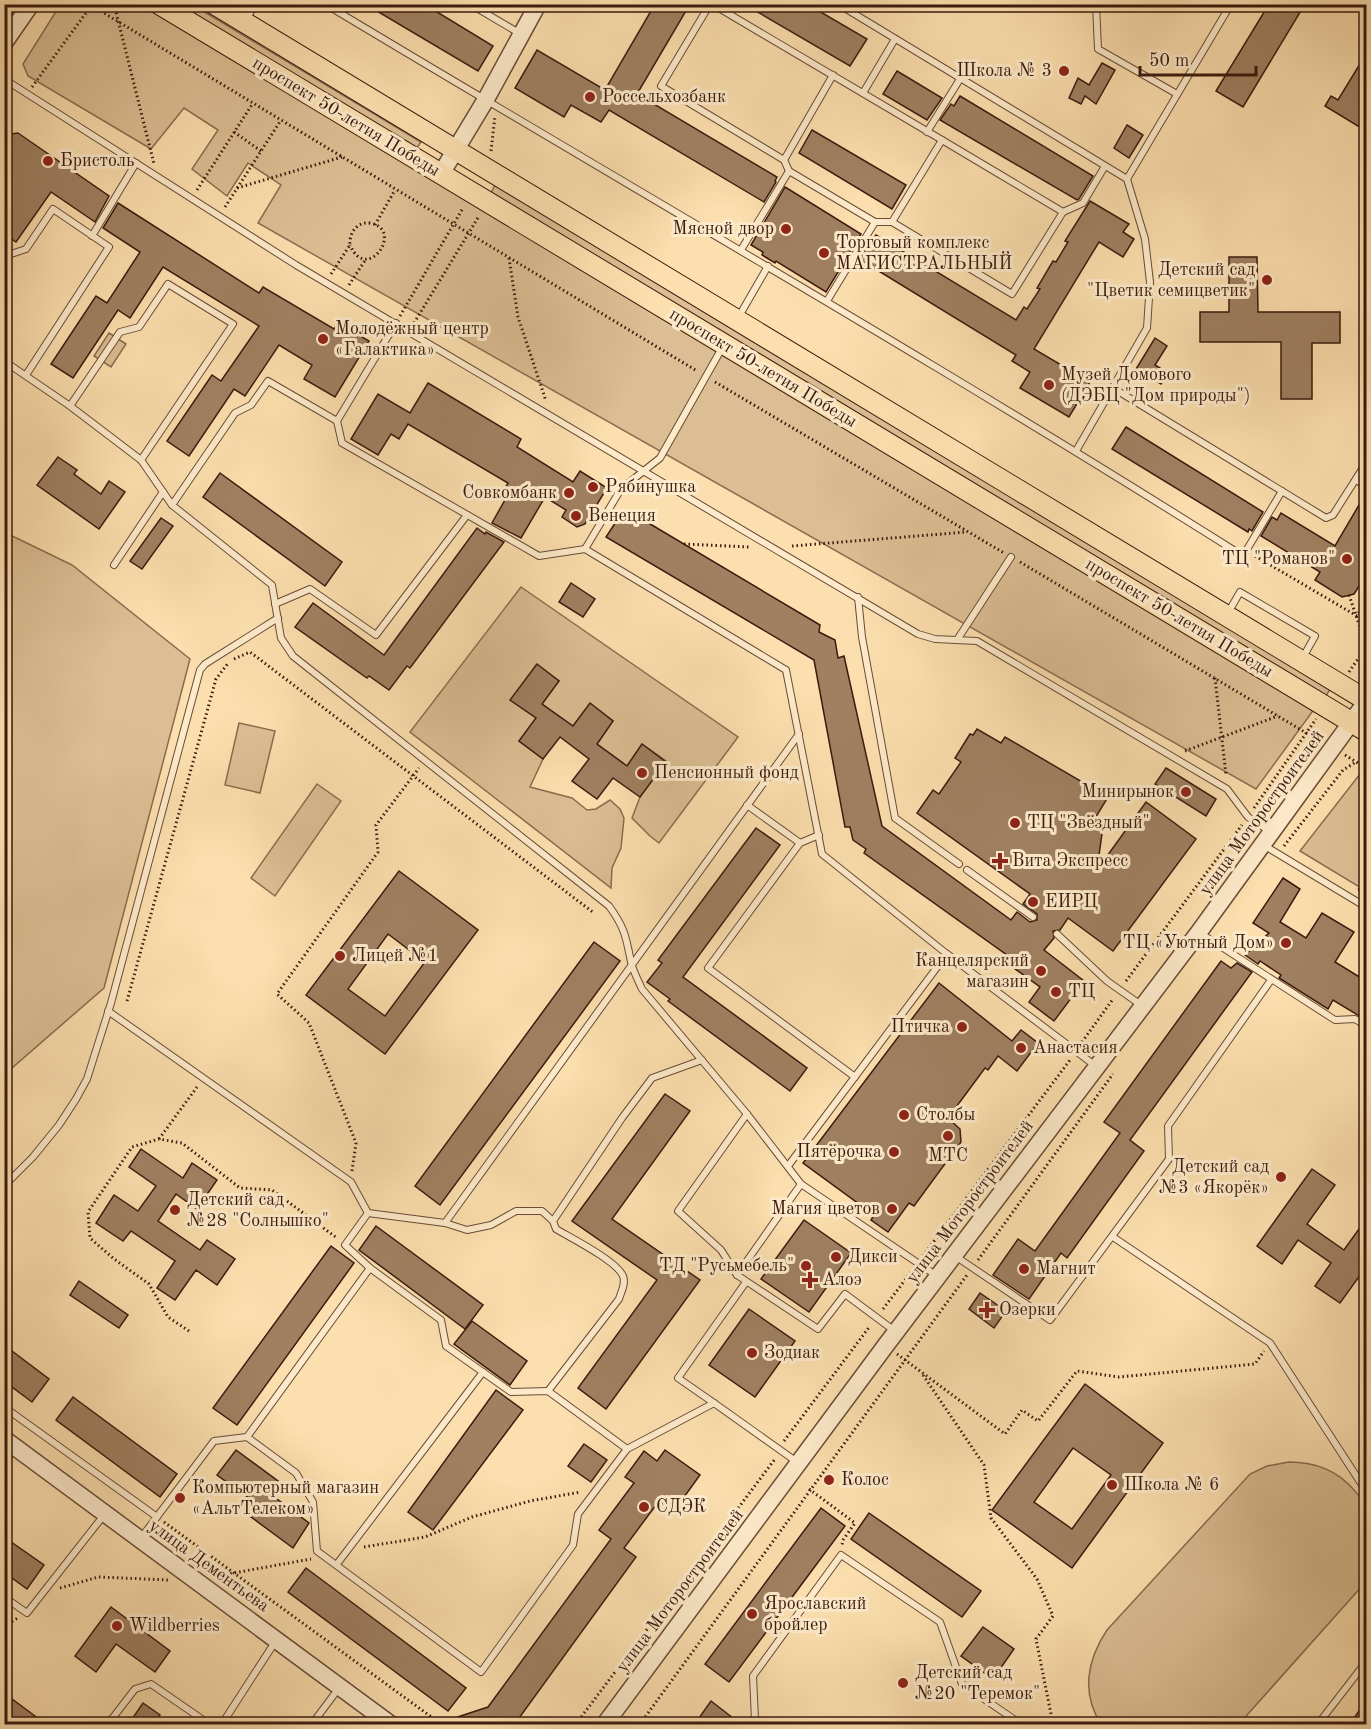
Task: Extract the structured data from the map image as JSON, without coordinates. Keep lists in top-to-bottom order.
{
  "streets": {
    "main road": ["проспект 50-летия Победы"],
    "street": ["улица Моторостроителей", "улица Дементьева"]
  },
  "crossings": [
    ["проспект 50-летия Победы", "улица Моторостроителей"]
  ],
  "places": {
    "other": [
      "Школа № 3",
      "Россельхозбанк",
      "Бристоль",
      "Мясной двор",
      "Торговый комплекс МАГИСТРАЛЬНЫЙ",
      "Детский сад \"Цветик семицветик\"",
      "Молодёжный центр «Галактика»",
      "Музей Домового (ДЭБЦ \"Дом природы\")",
      "Рябинушка",
      "Совкомбанк",
      "Венеция",
      "ТЦ \"Романов\"",
      "Пенсионный фонд",
      "Минирынок",
      "ТЦ \"Звёздный\"",
      "ЕИРЦ",
      "ТЦ «Уютный Дом»",
      "Лицей №1",
      "Канцелярский магазин",
      "ТЦ",
      "Птичка",
      "Анастасия",
      "Столбы",
      "МТС",
      "Пятёрочка",
      "Детский сад №3 «Якорёк»",
      "Магия цветов",
      "Детский сад №28 \"Солнышко\"",
      "Дикси",
      "ТД \"Русьмебель\"",
      "Магнит",
      "Зодиак",
      "Колос",
      "Школа № 6",
      "Компьютерный магазин «АльтТелеком»",
      "СДЭК",
      "Ярославский бройлер",
      "Wildberries",
      "Детский сад №20 \"Теремок\""
    ],
    "health": ["Вита Экспресс", "Алоэ", "Озерки"]
  },
  "scale_bar": "50 m"
}
